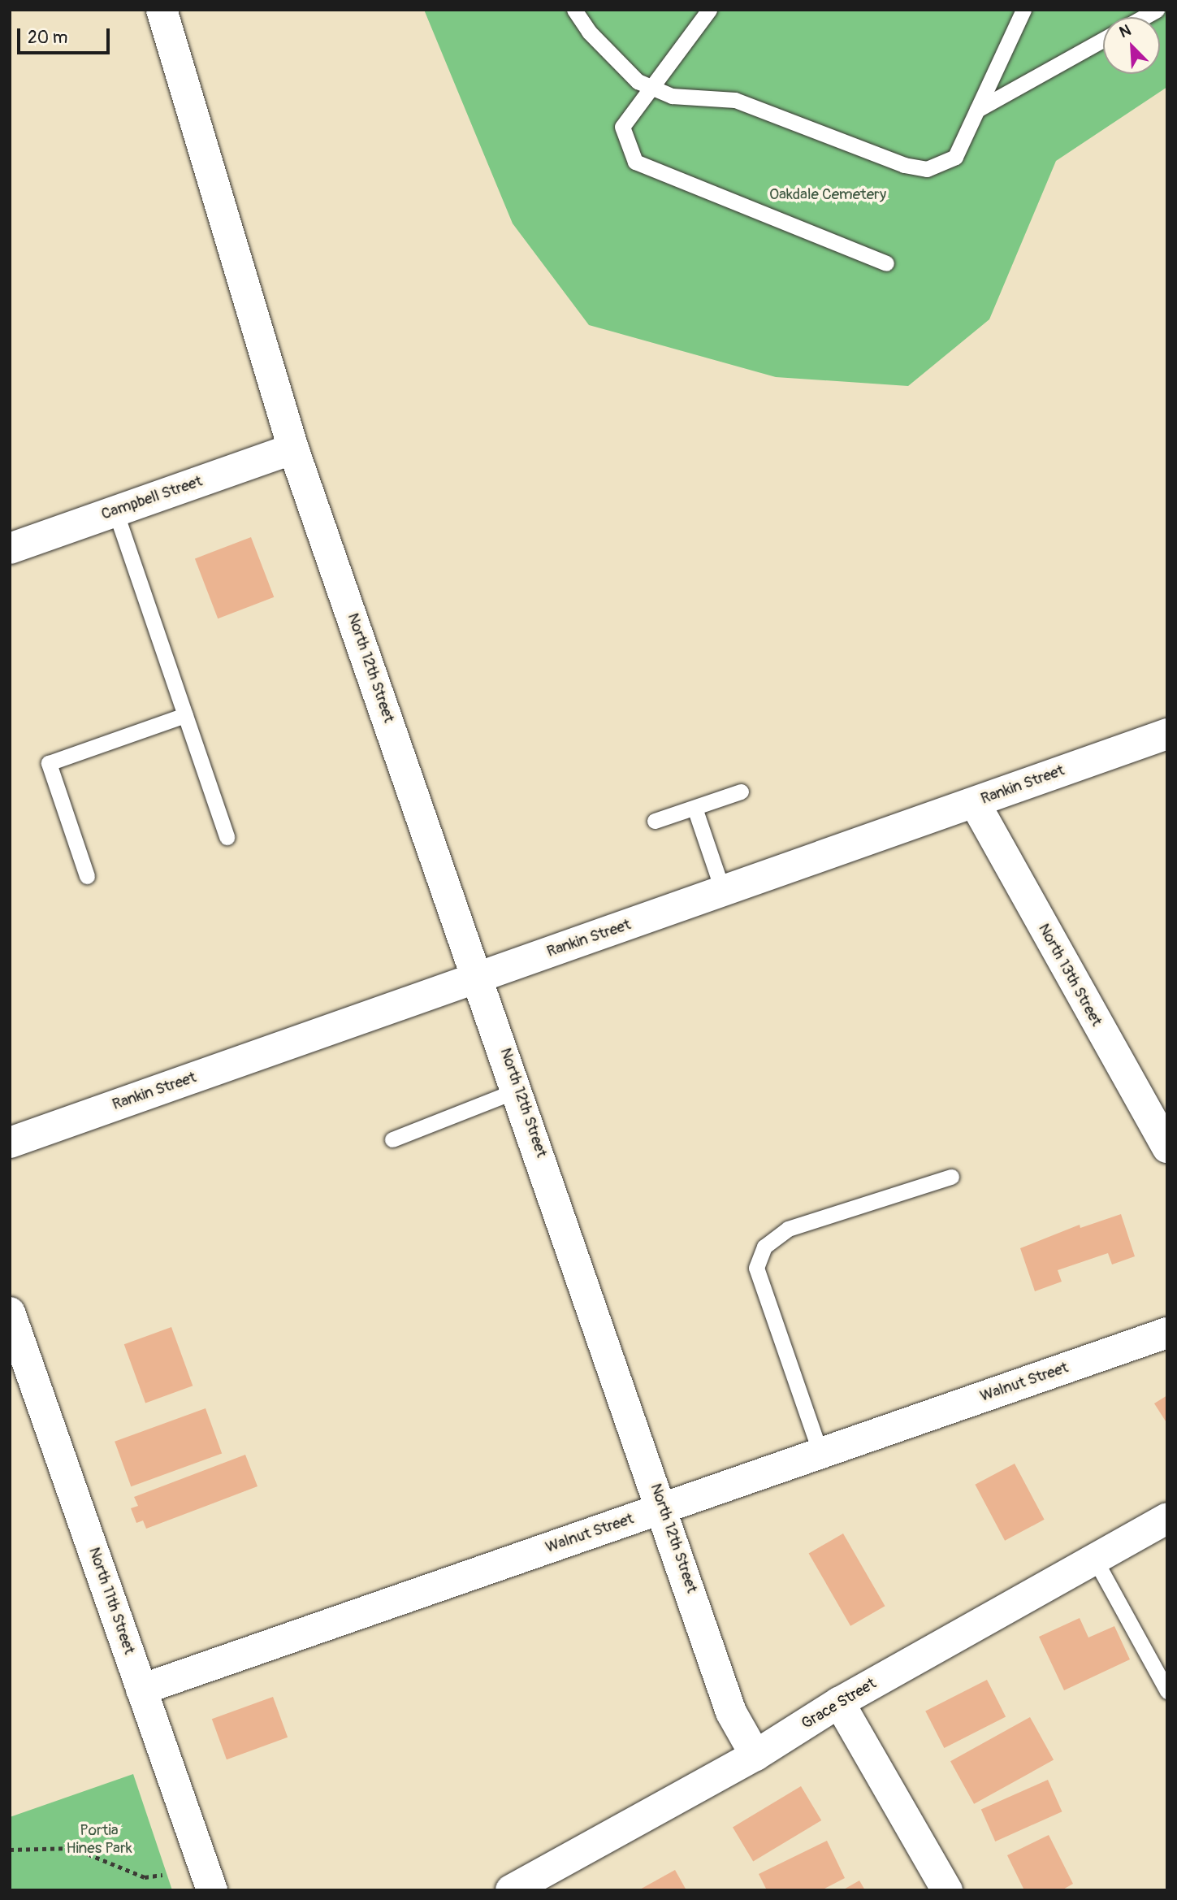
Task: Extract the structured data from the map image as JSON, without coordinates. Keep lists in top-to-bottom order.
{
  "streets": {
    "street": [
      "Campbell Street",
      "North 12th Street",
      "Rankin Street",
      "North 13th Street",
      "Walnut Street",
      "North 11th Street",
      "Grace Street"
    ]
  },
  "crossings": [
    ["Campbell Street", "North 12th Street"],
    ["North 12th Street", "Rankin Street"],
    ["North 12th Street", "Walnut Street"],
    ["North 12th Street", "Grace Street"],
    ["Rankin Street", "North 13th Street"],
    ["Walnut Street", "North 11th Street"]
  ],
  "parks": ["Oakdale Cemetery", "Portia Hines Park"],
  "scale_bar": "20 m",
  "north": "top left"
}
